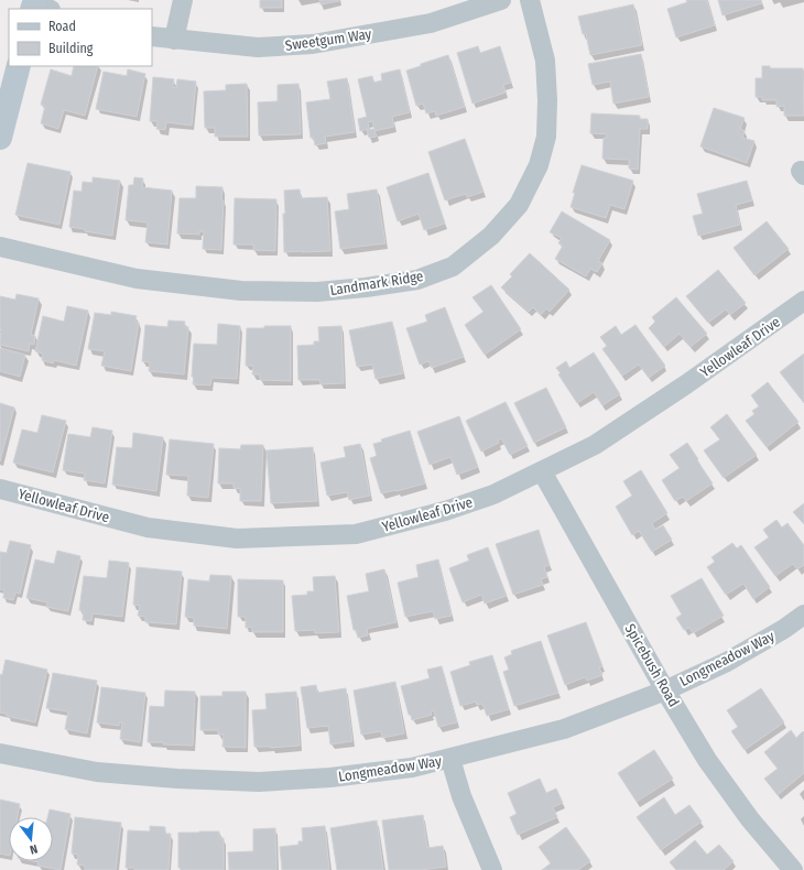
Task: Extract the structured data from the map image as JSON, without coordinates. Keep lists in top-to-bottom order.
{
  "streets": {
    "street": [
      "Sweetgum Way",
      "Landmark Ridge",
      "Yellowleaf Drive",
      "Longmeadow Way",
      "Spicebush Road"
    ]
  },
  "crossings": [
    ["Yellowleaf Drive", "Spicebush Road"],
    ["Longmeadow Way", "Spicebush Road"]
  ],
  "legend": ["Road", "Building"],
  "north": "bottom"
}
